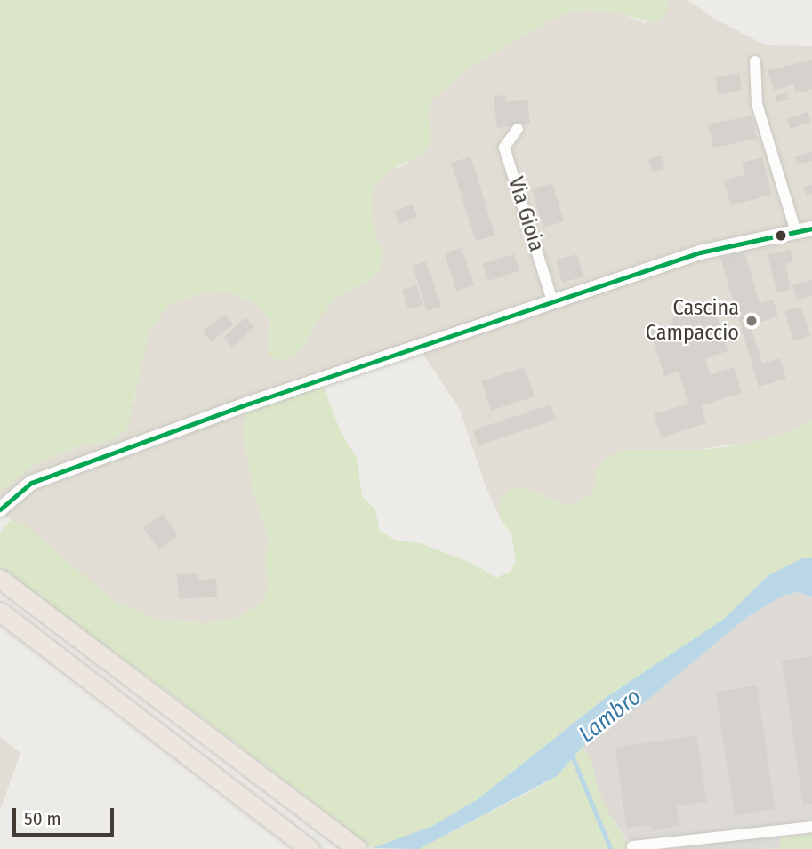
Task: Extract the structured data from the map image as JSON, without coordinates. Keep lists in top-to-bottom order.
{
  "streets": {
    "street": ["Via Gioia"]
  },
  "water": ["Lambro"],
  "places": ["Cascina Campaccio"],
  "scale_bar": "50 m"
}
